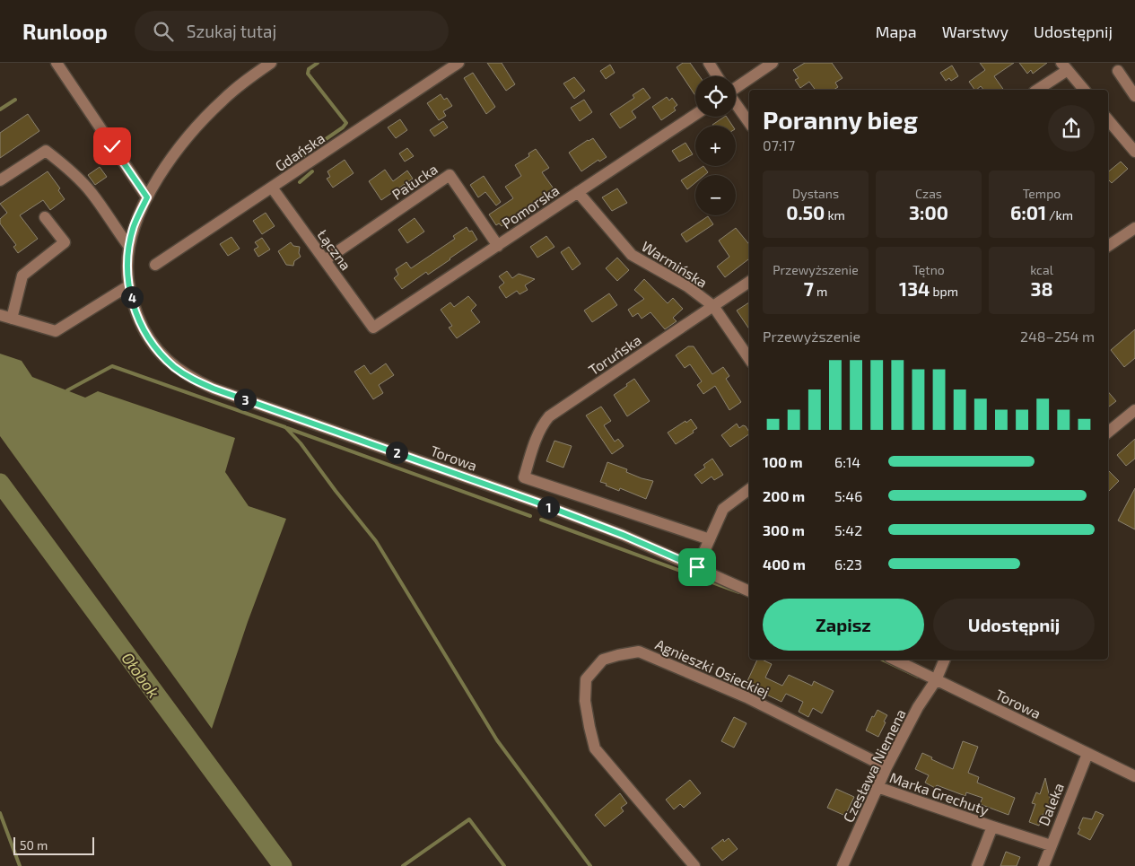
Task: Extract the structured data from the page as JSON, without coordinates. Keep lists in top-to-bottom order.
{
  "streets": {
    "street": [
      "Gdańska",
      "Pałucka",
      "Pomorska",
      "Łączna",
      "Warmińska",
      "Toruńska",
      "Torowa",
      "Agnieszki Osieckiej",
      "Czesława Niemena",
      "Marka Grechuty",
      "Daleka"
    ]
  },
  "crossings": [
    ["Gdańska", "Łączna"],
    ["Pałucka", "Pomorska"],
    ["Pałucka", "Łączna"],
    ["Pomorska", "Łączna"],
    ["Pomorska", "Warmińska"],
    ["Warmińska", "Toruńska"],
    ["Torowa", "Czesława Niemena"],
    ["Torowa", "Daleka"],
    ["Agnieszki Osieckiej", "Czesława Niemena"],
    ["Czesława Niemena", "Marka Grechuty"],
    ["Marka Grechuty", "Daleka"]
  ],
  "water": ["Ołobok"],
  "scale_bar": "50 m",
  "page": {
    "header": "Runloop",
    "search": "Szukaj tutaj",
    "nav": ["Mapa", "Warstwy", "Udostępnij"],
    "map_buttons": ["+", "−"],
    "heading": ["Poranny bieg", "07:17"],
    "stats": [
      ["Dystans", "0.50 km"],
      ["Czas", "3:00"],
      ["Tempo", "6:01 /km"],
      ["Przewyższenie", "7 m"],
      ["Tętno", "134 bpm"],
      ["kcal", "38"]
    ],
    "pins": [
      "4",
      "3",
      "2",
      "1"
    ],
    "chart": ["Przewyższenie", "248–254 m"],
    "list": [
      {
        "name": "100 m",
        "note": "6:14"
      },
      {
        "name": "200 m",
        "note": "5:46"
      },
      {
        "name": "300 m",
        "note": "5:42"
      },
      {
        "name": "400 m",
        "note": "6:23"
      }
    ],
    "buttons": ["Zapisz", "Udostępnij"],
    "scale": "50 m"
  }
}
